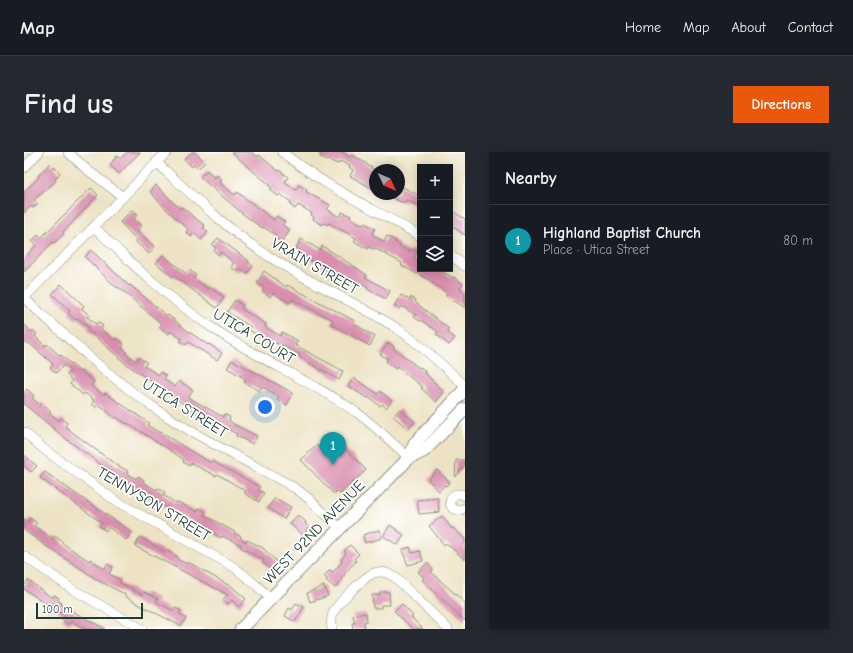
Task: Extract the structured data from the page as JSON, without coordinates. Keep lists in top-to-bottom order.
{
  "streets": {
    "main road": ["WEST 92ND AVENUE"],
    "street": [
      "VRAIN STREET",
      "UTICA COURT",
      "UTICA STREET",
      "TENNYSON STREET"
    ]
  },
  "crossings": [
    ["VRAIN STREET", "WEST 92ND AVENUE"],
    ["UTICA COURT", "WEST 92ND AVENUE"],
    ["UTICA STREET", "WEST 92ND AVENUE"],
    ["TENNYSON STREET", "WEST 92ND AVENUE"]
  ],
  "scale_bar": "100 m",
  "north": "bottom right",
  "page": {
    "header": "Map",
    "nav": [
      "Home",
      "Map",
      "About",
      "Contact"
    ],
    "buttons": "Directions",
    "title": "Find us",
    "heading": "Nearby",
    "map_buttons": ["+", "−"],
    "list": [
      {
        "mark": "1",
        "name": "Highland Baptist Church",
        "note": "Place · Utica Street",
        "value": "80 m"
      }
    ],
    "pins": "1",
    "scale": "100 m"
  }
}
